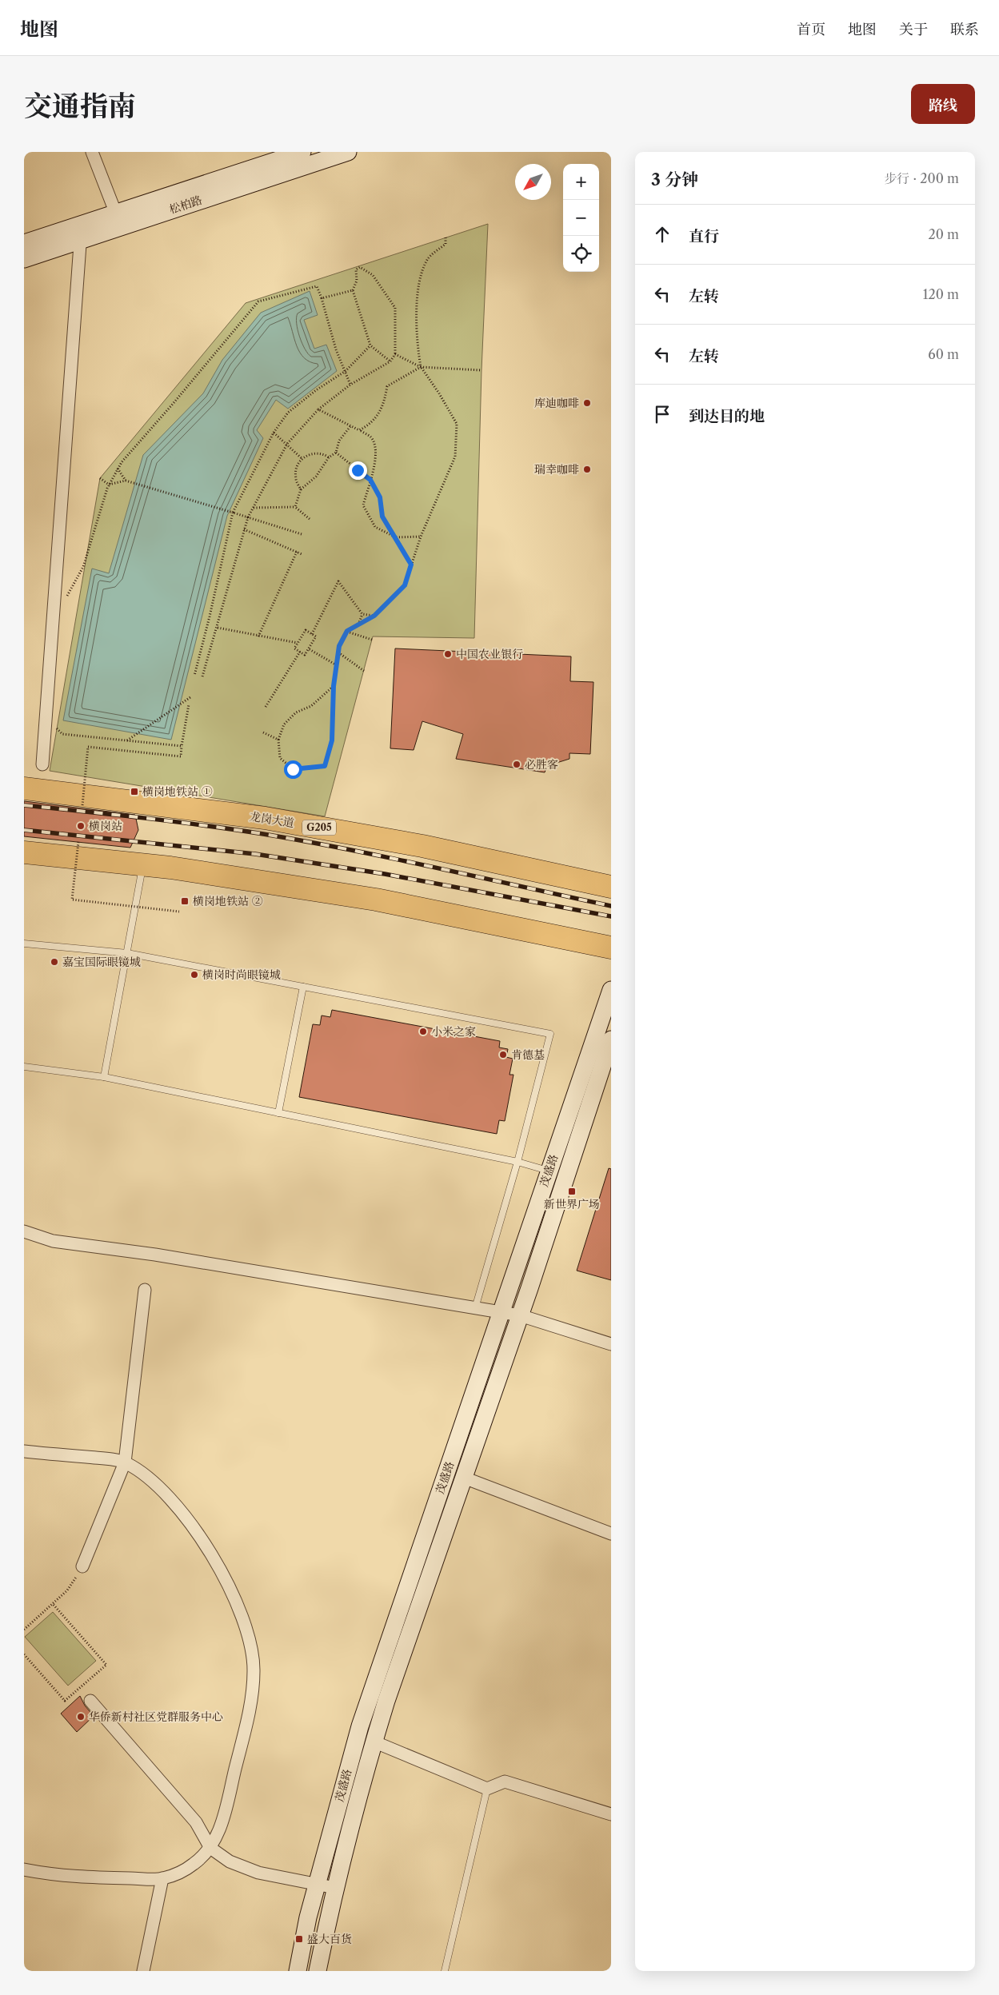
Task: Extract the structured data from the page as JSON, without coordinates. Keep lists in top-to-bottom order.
{
  "streets": {
    "highway": ["龙岗大道", "G205"],
    "street": ["松柏路", "茂盛路"]
  },
  "places": {
    "other": [
      "库迪咖啡",
      "瑞幸咖啡",
      "中国农业银行",
      "必胜客",
      "横岗站",
      "嘉宝国际眼镜城",
      "横岗时尚眼镜城",
      "小米之家",
      "肯德基",
      "华侨新村社区党群服务中心"
    ],
    "transit": [
      "横岗地铁站 ①",
      "横岗地铁站 ②",
      "新世界广场",
      "盛大百货"
    ]
  },
  "north": "bottom left",
  "page": {
    "header": "地图",
    "nav": [
      "首页",
      "地图",
      "关于",
      "联系"
    ],
    "title": "交通指南",
    "buttons": "路线",
    "heading": ["3 分钟", "步行 · 200 m"],
    "map_buttons": ["+", "−"],
    "list": [
      ["直行", "20 m"],
      ["左转", "120 m"],
      ["左转", "60 m"],
      "到达目的地"
    ]
  }
}
